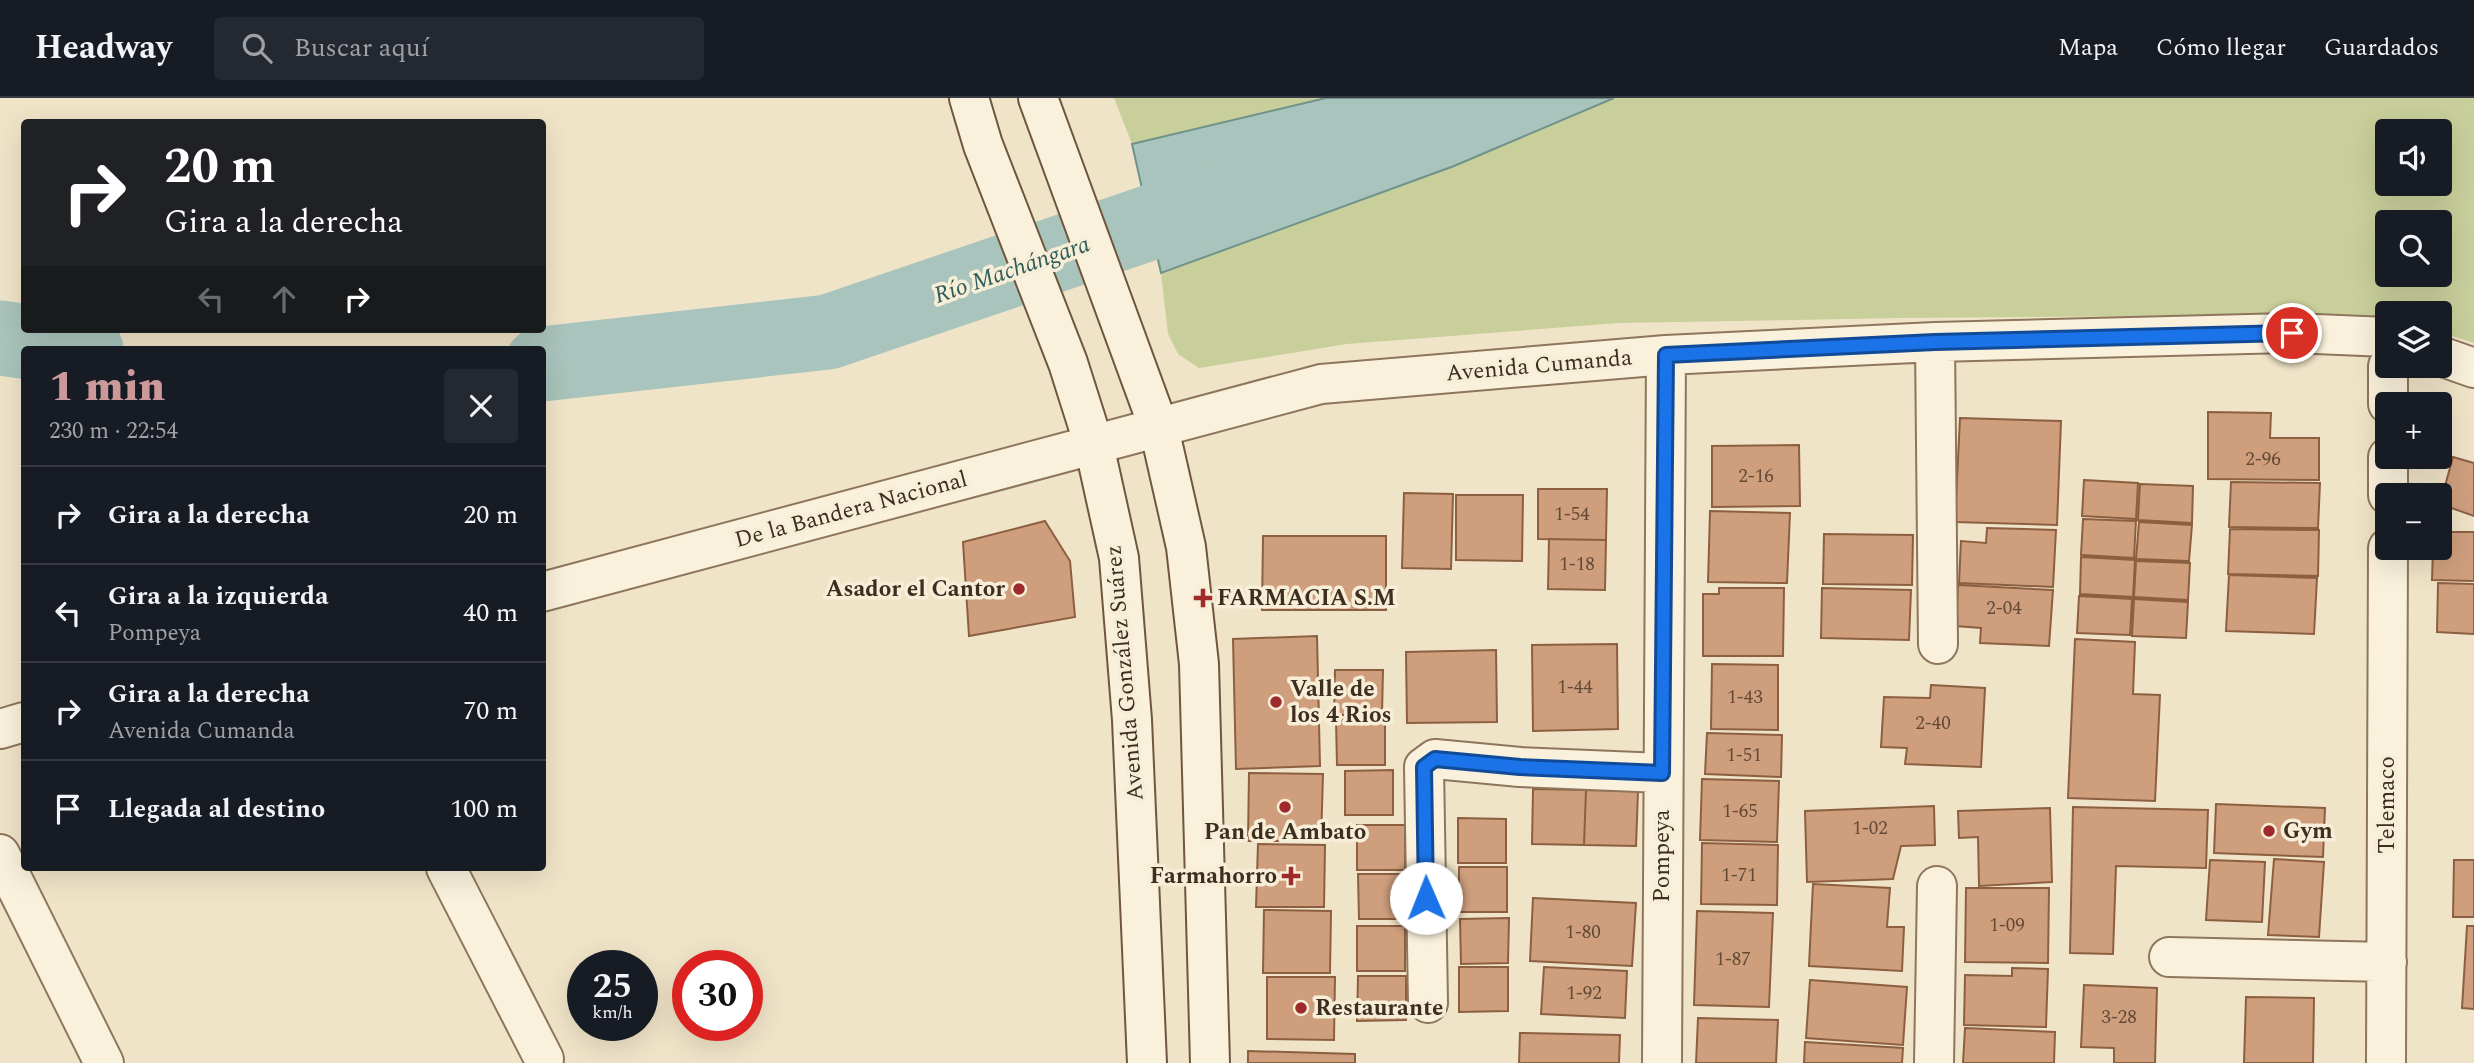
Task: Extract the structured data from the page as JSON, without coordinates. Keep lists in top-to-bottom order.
{
  "streets": {
    "street": [
      "Avenida Cumanda",
      "De la Bandera Nacional",
      "Avenida González Suárez",
      "Telemaco",
      "Pompeya"
    ]
  },
  "crossings": [
    ["Avenida Cumanda", "De la Bandera Nacional"],
    ["Avenida Cumanda", "Pompeya"],
    ["De la Bandera Nacional", "Avenida González Suárez"]
  ],
  "water": ["Río Machángara"],
  "places": {
    "other": [
      "Asador el Cantor",
      "Valle de los 4 Rios",
      "Pan de Ambato",
      "Gym",
      "Restaurante"
    ],
    "health": ["FARMACIA S.M", "Farmahorro"]
  },
  "house_numbers": [
    "2-96",
    "2-16",
    "1-54",
    "1-18",
    "2-04",
    "1-44",
    "1-43",
    "2-40",
    "1-51",
    "1-65",
    "1-02",
    "1-71",
    "1-09",
    "1-80",
    "1-87",
    "1-92",
    "3-28"
  ],
  "page": {
    "header": "Headway",
    "search": "Buscar aquí",
    "nav": ["Mapa", "Cómo llegar", "Guardados"],
    "map_buttons": ["+", "−"],
    "turn": ["20 m", "Gira a la derecha"],
    "heading": ["1 min", "230 m · 22:54"],
    "list": [
      {
        "name": "Gira a la derecha",
        "value": "20 m"
      },
      {
        "name": "Gira a la izquierda",
        "note": "Pompeya",
        "value": "40 m"
      },
      {
        "name": "Gira a la derecha",
        "note": "Avenida Cumanda",
        "value": "70 m"
      },
      {
        "name": "Llegada al destino",
        "value": "100 m"
      }
    ],
    "speed": "25 km/h",
    "limit": "30"
  }
}
